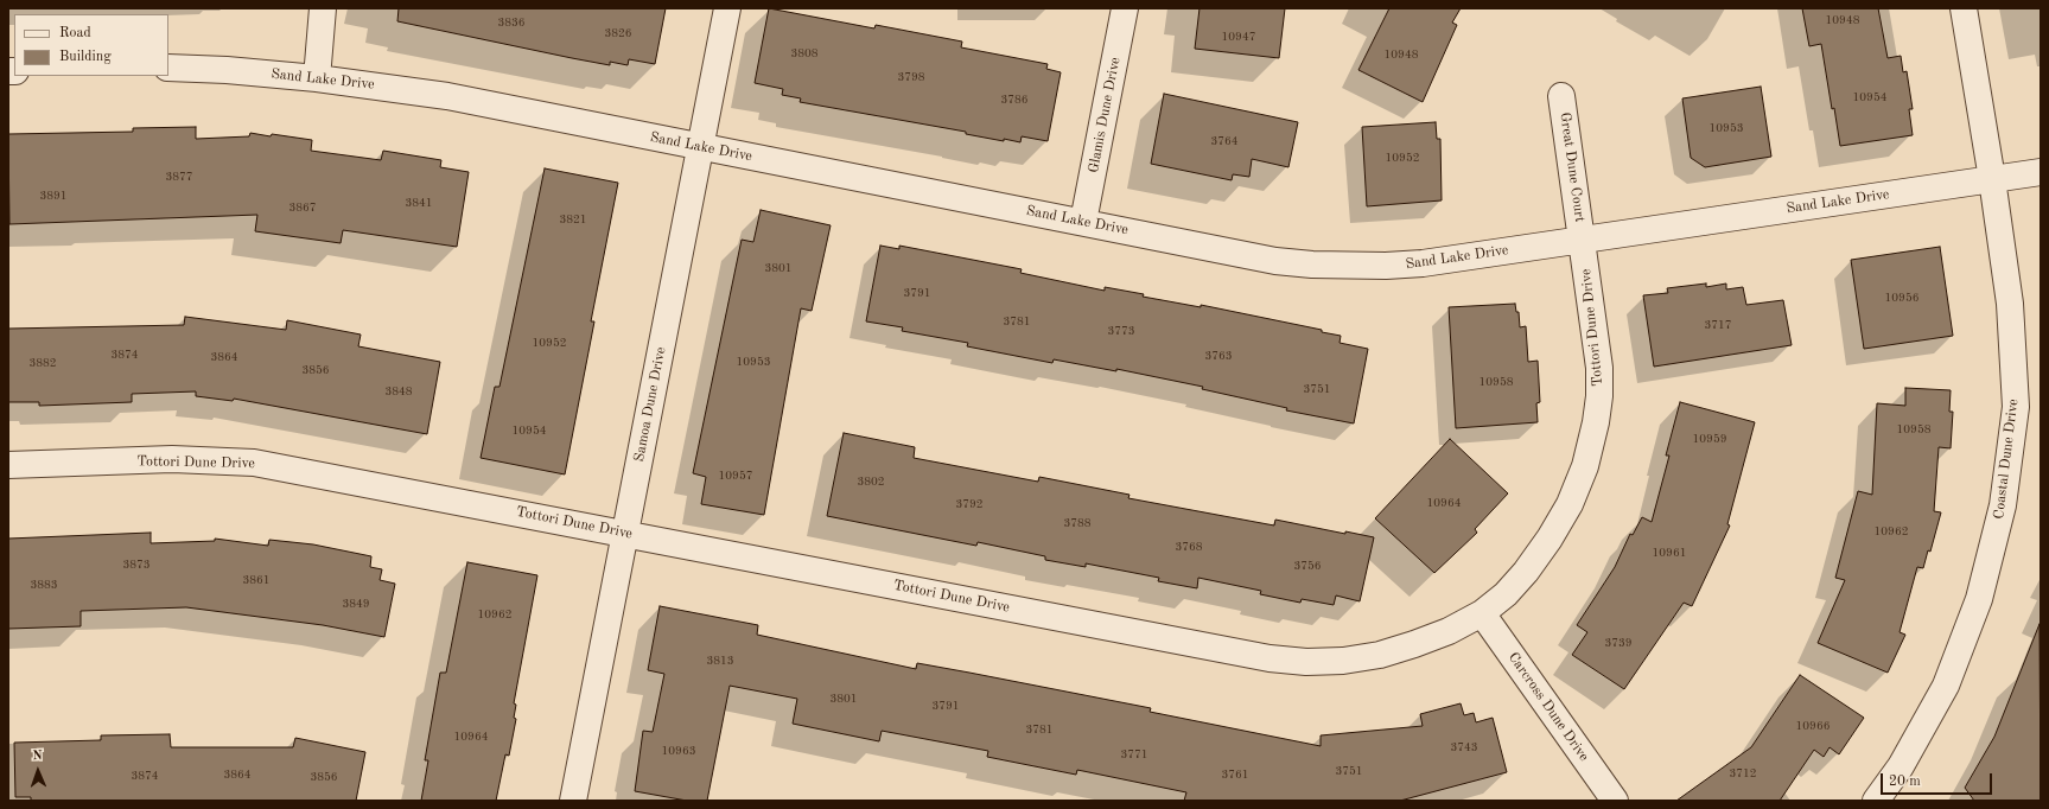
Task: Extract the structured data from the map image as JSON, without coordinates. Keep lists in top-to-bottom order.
{
  "streets": {
    "street": [
      "Sand Lake Drive",
      "Glamis Dune Drive",
      "Great Dune Court",
      "Tottori Dune Drive",
      "Samoa Dune Drive",
      "Coastal Dune Drive",
      "Carcross Dune Drive"
    ]
  },
  "crossings": [
    ["Sand Lake Drive", "Glamis Dune Drive"],
    ["Sand Lake Drive", "Great Dune Court"],
    ["Sand Lake Drive", "Tottori Dune Drive"],
    ["Sand Lake Drive", "Samoa Dune Drive"],
    ["Sand Lake Drive", "Coastal Dune Drive"],
    ["Great Dune Court", "Tottori Dune Drive"],
    ["Tottori Dune Drive", "Samoa Dune Drive"],
    ["Tottori Dune Drive", "Carcross Dune Drive"]
  ],
  "house_numbers": [
    "10948",
    "3836",
    "3826",
    "10947",
    "3808",
    "10948",
    "3798",
    "10954",
    "3786",
    "10953",
    "3764",
    "10952",
    "3877",
    "3891",
    "3841",
    "3867",
    "3821",
    "3801",
    "3791",
    "10956",
    "3781",
    "3717",
    "3773",
    "10952",
    "3874",
    "3763",
    "3864",
    "10953",
    "3882",
    "3856",
    "10958",
    "3751",
    "3848",
    "10958",
    "10954",
    "10959",
    "10957",
    "3802",
    "10964",
    "3792",
    "3788",
    "10962",
    "3768",
    "10961",
    "3873",
    "3756",
    "3861",
    "3883",
    "3849",
    "10962",
    "3739",
    "3813",
    "3801",
    "3791",
    "10966",
    "3781",
    "10964",
    "3743",
    "10963",
    "3771",
    "3751",
    "3712",
    "3864",
    "3761",
    "3874",
    "3856"
  ],
  "legend": ["Road", "Building"],
  "scale_bar": "20 m",
  "north": "top"
}
